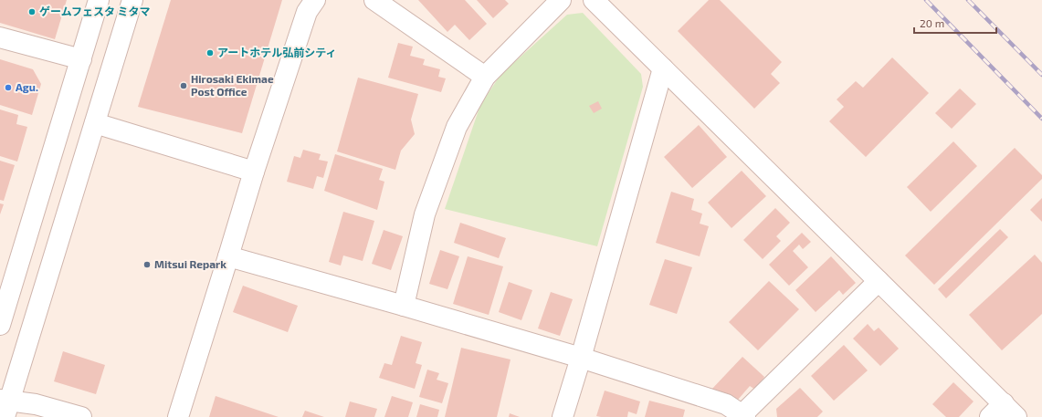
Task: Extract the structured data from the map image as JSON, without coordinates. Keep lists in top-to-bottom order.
{
  "places": [
    "ゲームフェスタ ミタマ",
    "アートホテル弘前シティ",
    "Hirosaki Ekimae Post Office",
    "Agu.",
    "Mitsui Repark"
  ],
  "scale_bar": "20 m"
}
